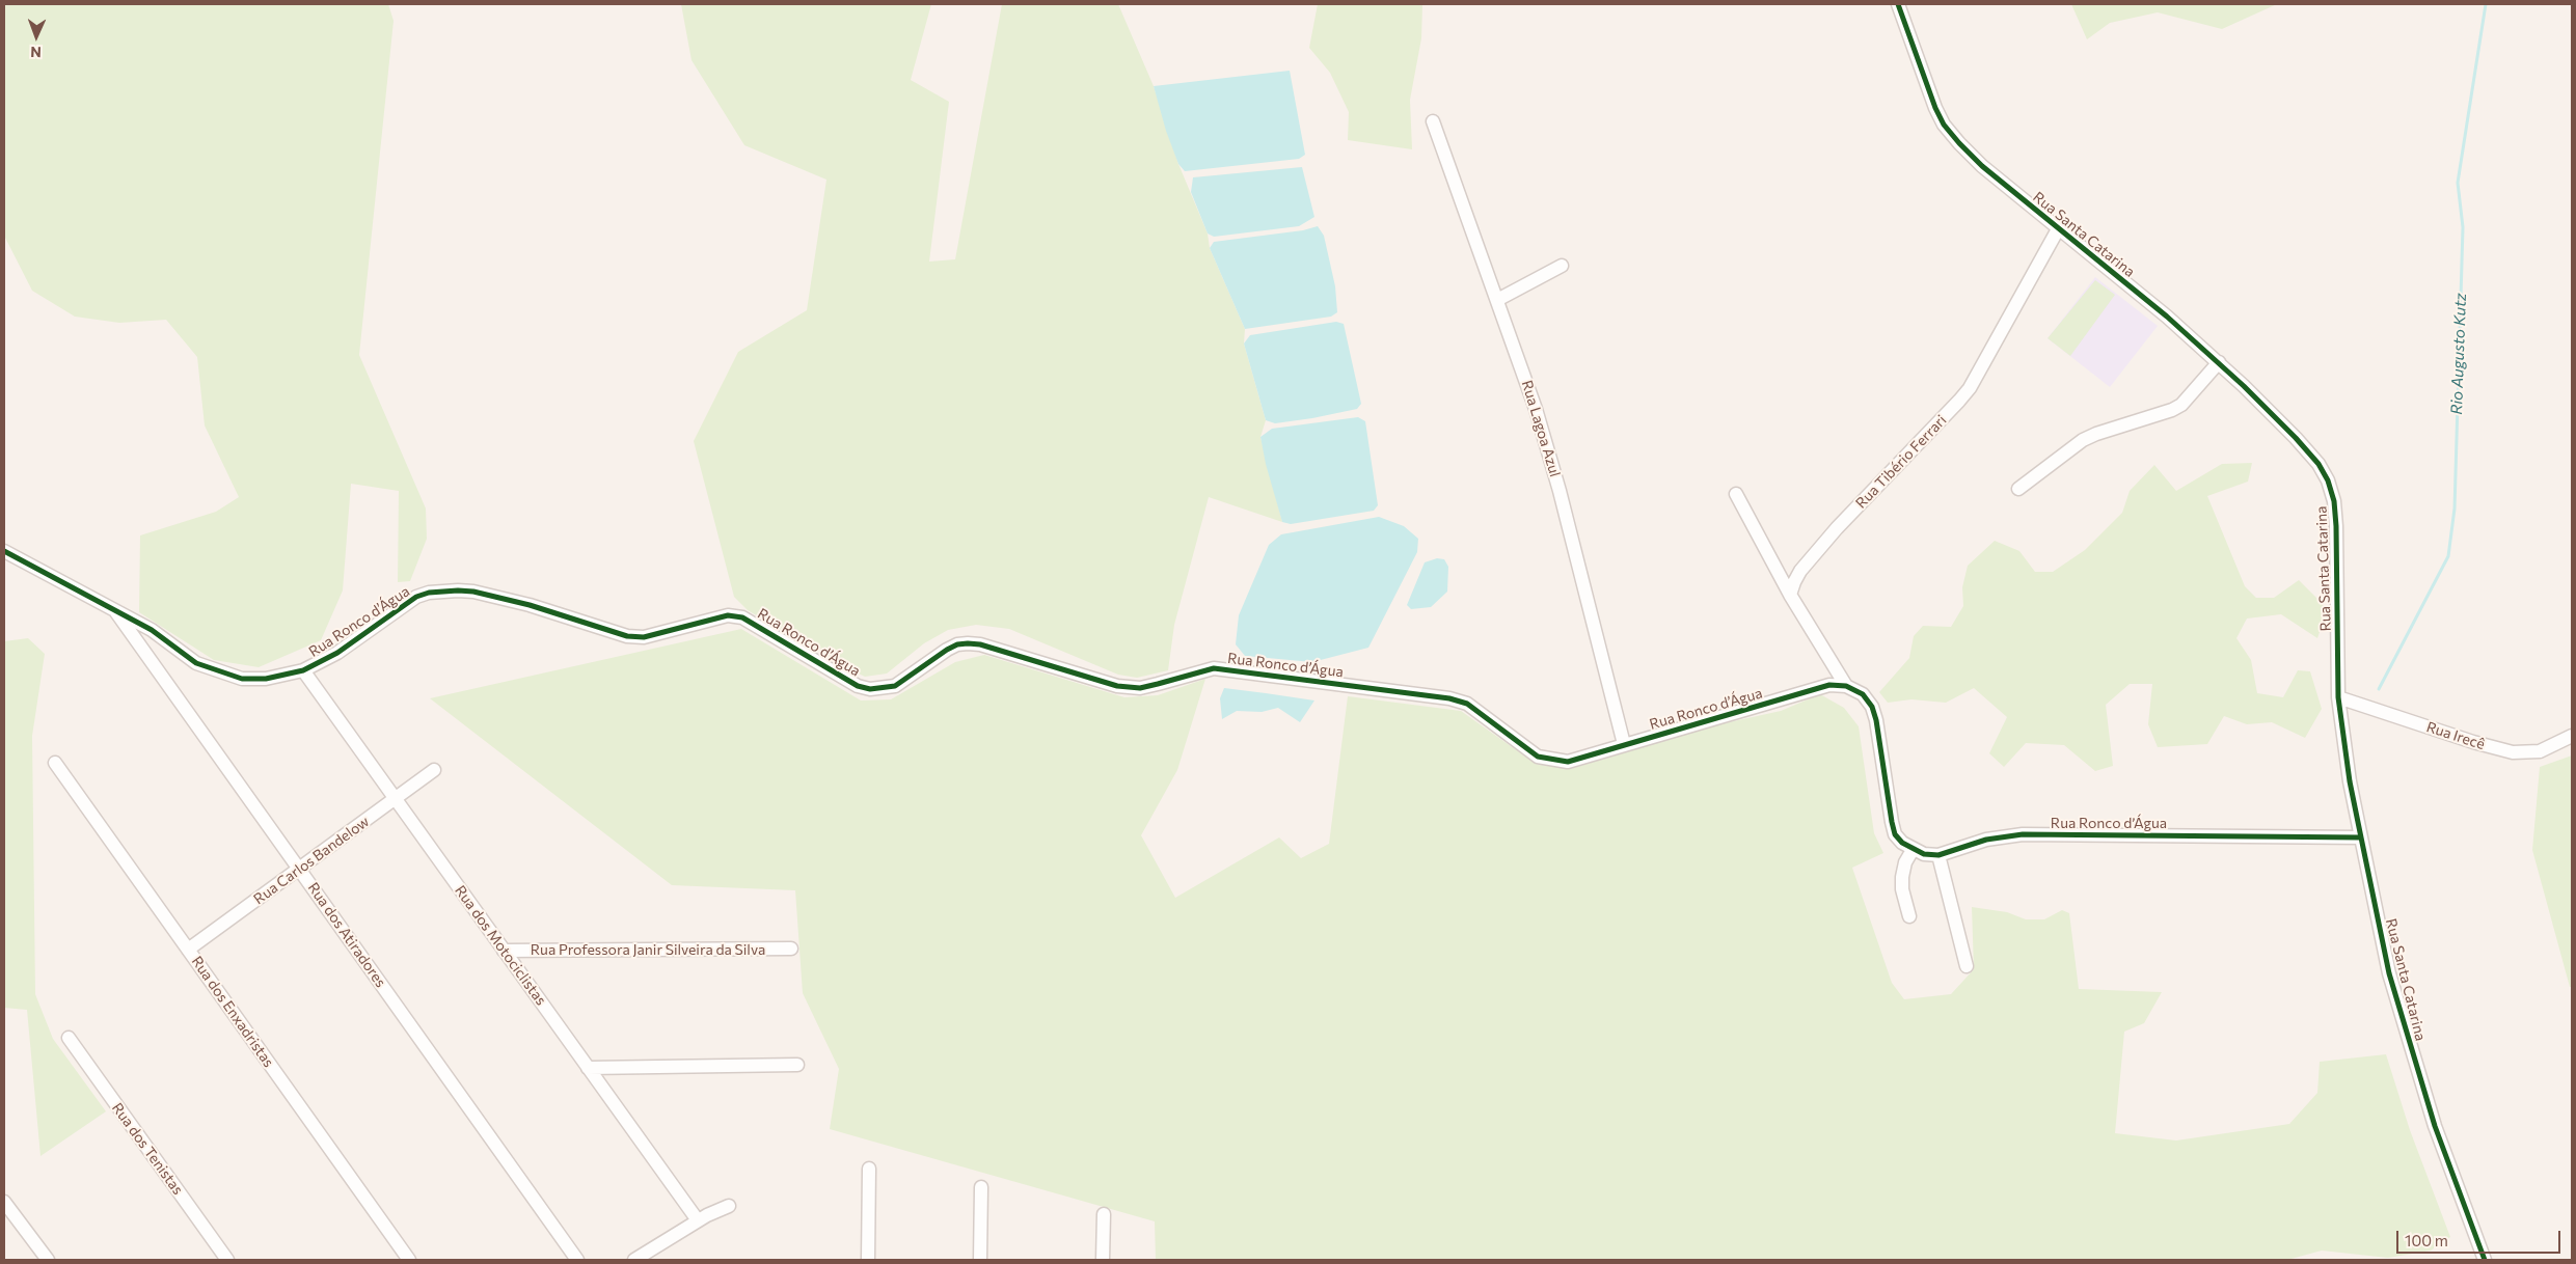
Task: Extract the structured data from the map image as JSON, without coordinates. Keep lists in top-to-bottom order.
{
  "streets": {
    "street": [
      "Rua Santa Catarina",
      "Rua Lagoa Azul",
      "Rua Tibério Ferrari",
      "Rua Ronco d’Água",
      "Rua Irecê",
      "Rua Carlos Bandelow",
      "Rua dos Atiradores",
      "Rua dos Motociclistas",
      "Rua Professora Janir Silveira da Silva",
      "Rua dos Enxadristas",
      "Rua dos Tenistas"
    ]
  },
  "crossings": [
    ["Rua Santa Catarina", "Rua Tibério Ferrari"],
    ["Rua Santa Catarina", "Rua Ronco d’Água"],
    ["Rua Santa Catarina", "Rua Irecê"],
    ["Rua Lagoa Azul", "Rua Ronco d’Água"],
    ["Rua Ronco d’Água", "Rua dos Atiradores"],
    ["Rua Ronco d’Água", "Rua dos Motociclistas"],
    ["Rua Carlos Bandelow", "Rua dos Atiradores"],
    ["Rua Carlos Bandelow", "Rua dos Motociclistas"],
    ["Rua Carlos Bandelow", "Rua dos Enxadristas"],
    ["Rua dos Motociclistas", "Rua Professora Janir Silveira da Silva"]
  ],
  "water": ["Rio Augusto Kutz"],
  "scale_bar": "100 m",
  "north": "bottom"
}
